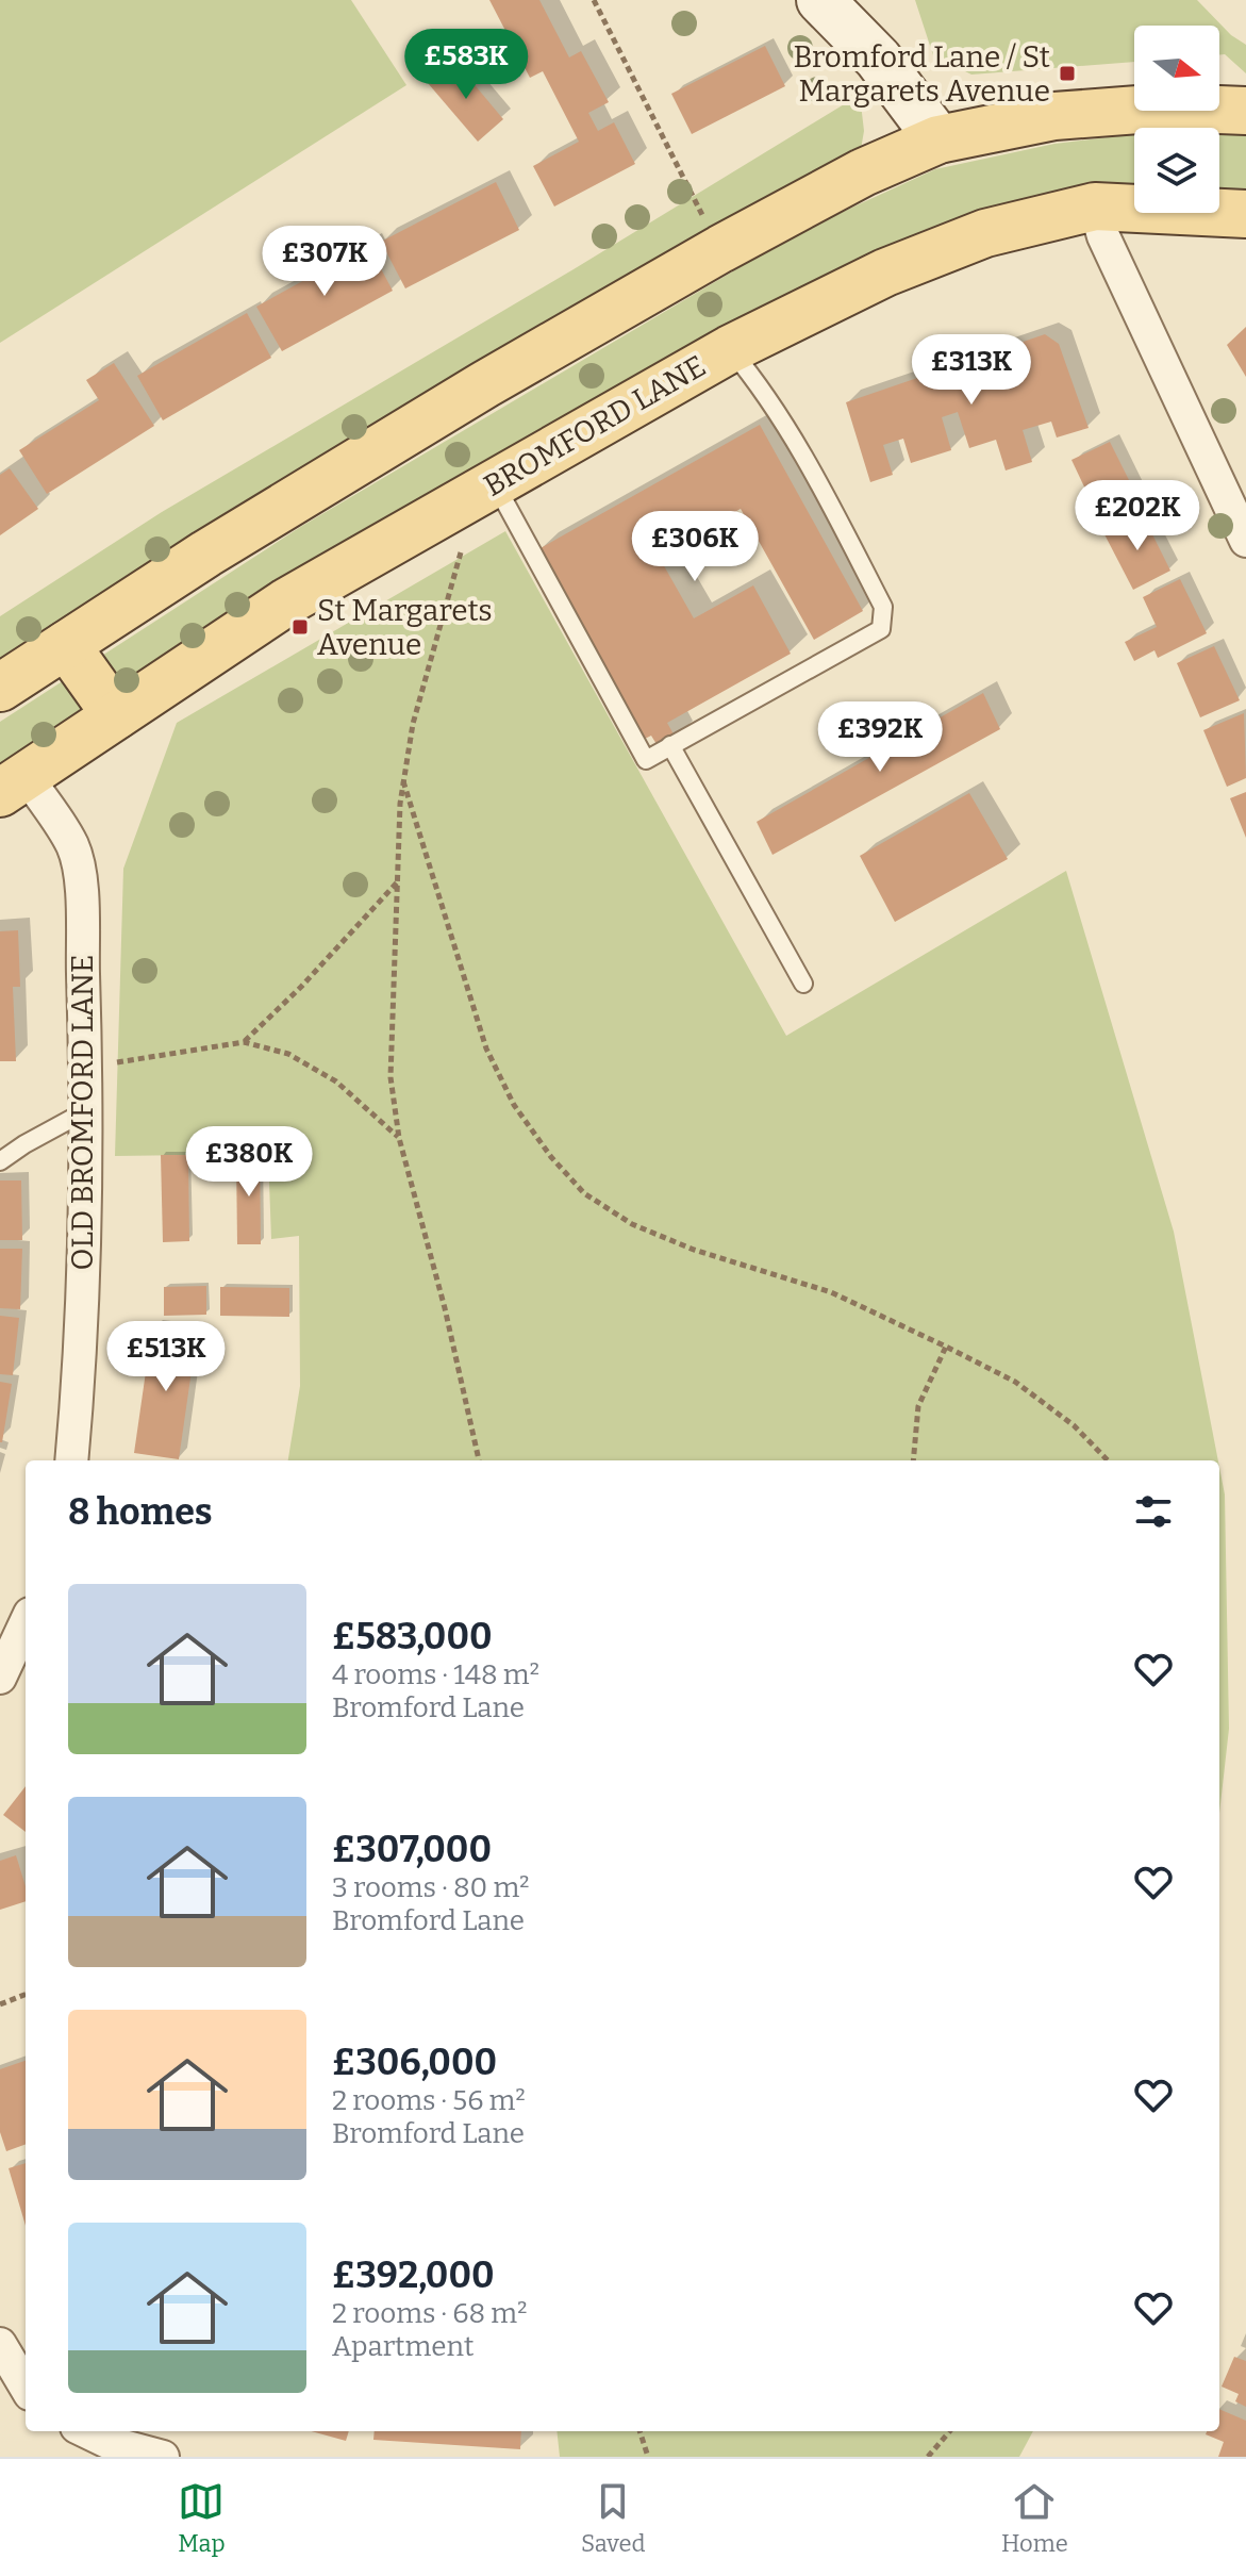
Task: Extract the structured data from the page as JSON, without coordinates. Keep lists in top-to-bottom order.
{
  "streets": {
    "main road": ["BROMFORD LANE"],
    "street": ["OLD BROMFORD LANE"]
  },
  "crossings": [
    ["BROMFORD LANE", "OLD BROMFORD LANE"]
  ],
  "places": {
    "transit": ["Bromford Lane / St Margarets Avenue", "St Margarets Avenue"]
  },
  "north": "right",
  "page": {
    "price": [
      "£583K",
      "£307K",
      "£313K",
      "£202K",
      "£306K",
      "£392K",
      "£380K",
      "£513K"
    ],
    "heading": "8 homes",
    "list": [
      {
        "name": "£583,000",
        "note": "4 rooms · 148 m² · Bromford Lane"
      },
      {
        "name": "£307,000",
        "note": "3 rooms · 80 m² · Bromford Lane"
      },
      {
        "name": "£306,000",
        "note": "2 rooms · 56 m² · Bromford Lane"
      },
      {
        "name": "£392,000",
        "note": "2 rooms · 68 m² · Apartment"
      }
    ],
    "tabs": ["Map", "Saved", "Home"]
  }
}
